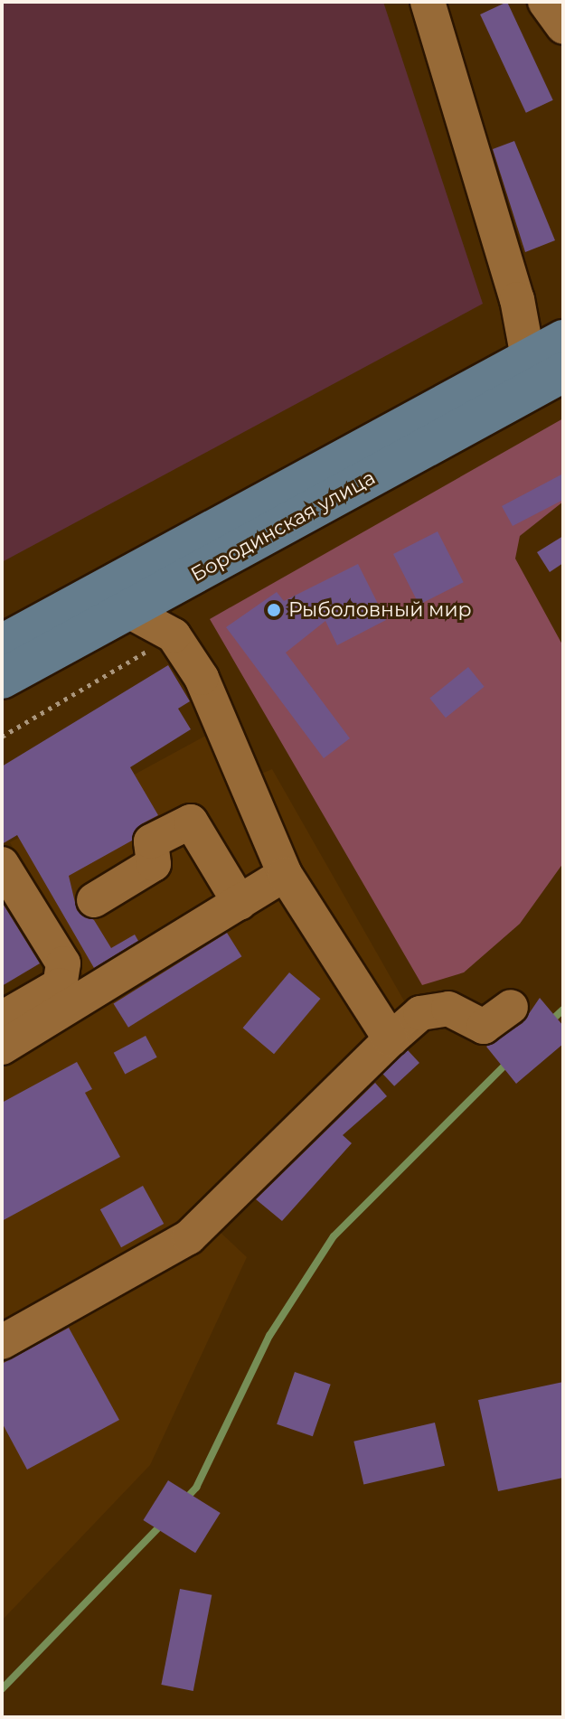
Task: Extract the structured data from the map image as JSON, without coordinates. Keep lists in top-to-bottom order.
{
  "streets": {
    "main road": ["Бородинская улица"]
  },
  "places": ["Рыболовный мир"]
}
